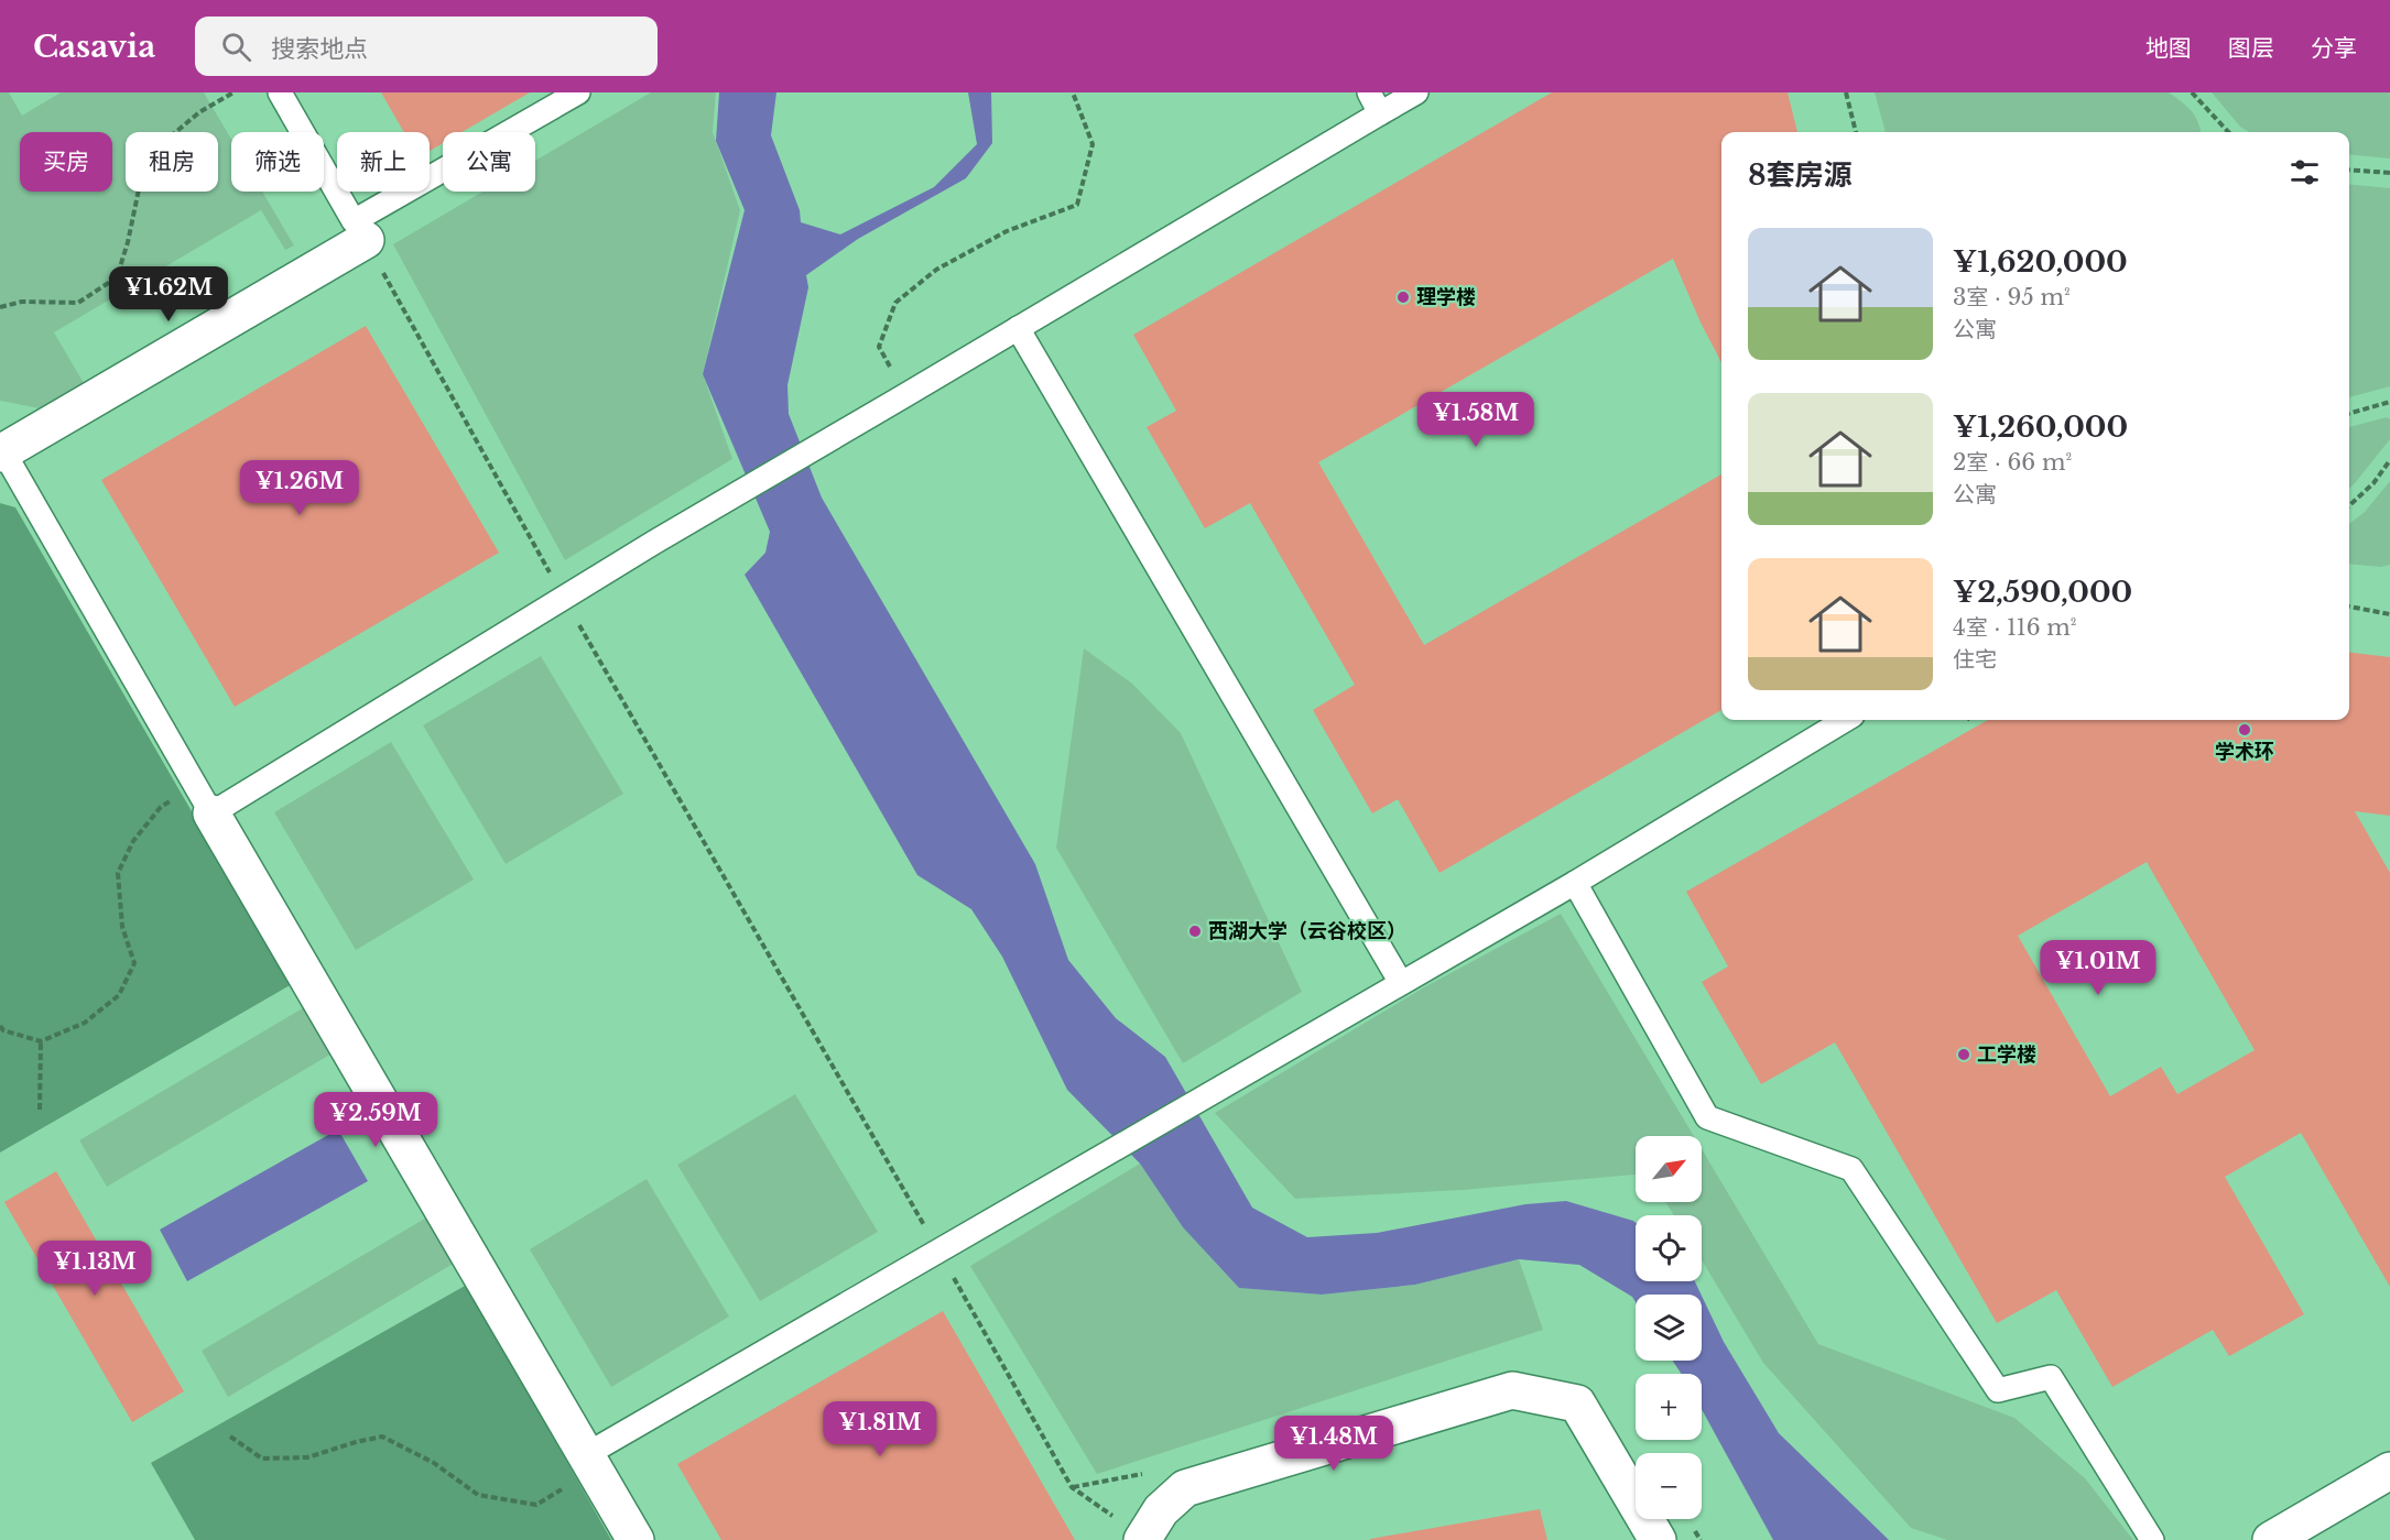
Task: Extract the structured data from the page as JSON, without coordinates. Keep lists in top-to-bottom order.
{
  "places": [
    "理学楼",
    "学术环",
    "西湖大学（云谷校区）",
    "工学楼"
  ],
  "north": "top right",
  "page": {
    "header": "Casavia",
    "search": "搜索地点",
    "nav": ["地图", "图层", "分享"],
    "chip": [
      "买房",
      "租房",
      "筛选",
      "新上",
      "公寓"
    ],
    "heading": "8套房源",
    "list": [
      {
        "name": "¥1,620,000",
        "note": "3室 · 95 m² · 公寓"
      },
      {
        "name": "¥1,260,000",
        "note": "2室 · 66 m² · 公寓"
      },
      {
        "name": "¥2,590,000",
        "note": "4室 · 116 m² · 住宅"
      }
    ],
    "price": [
      "¥1.62M",
      "¥1.58M",
      "¥1.26M",
      "¥1.01M",
      "¥2.59M",
      "¥1.13M",
      "¥1.81M",
      "¥1.48M"
    ],
    "map_buttons": ["+", "−"]
  }
}
